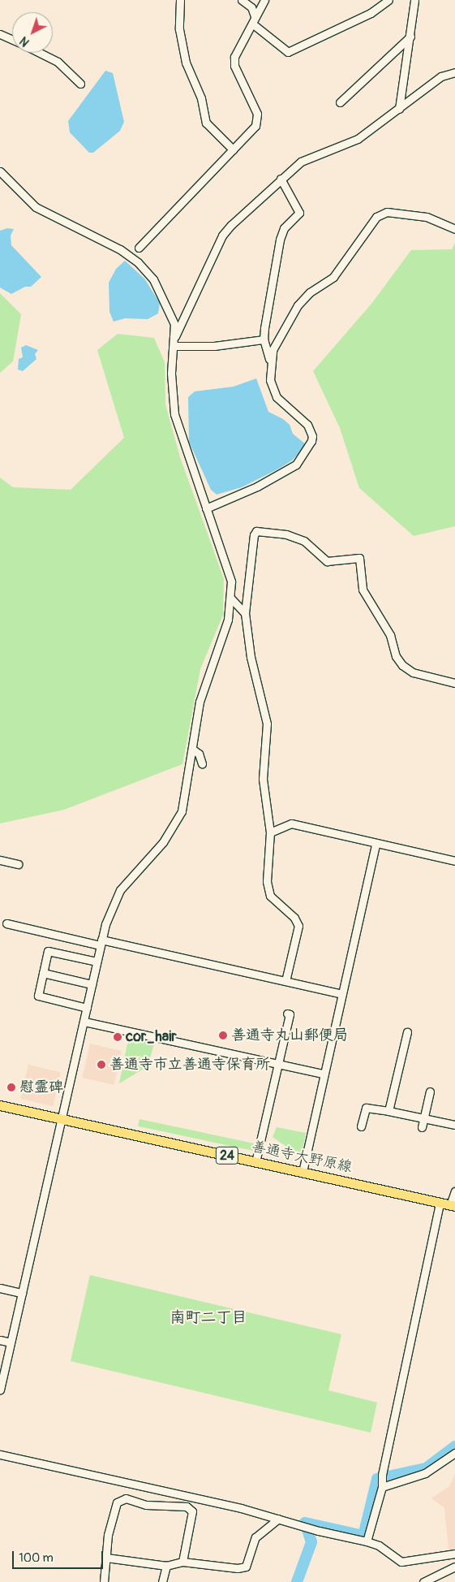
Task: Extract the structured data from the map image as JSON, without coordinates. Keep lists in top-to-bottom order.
{
  "streets": {
    "main road": ["24", "善通寺大野原線"]
  },
  "districts": ["南町二丁目"],
  "places": [
    "善通寺丸山郵便局",
    "cor_hair",
    "善通寺市立善通寺保育所",
    "慰霊碑"
  ],
  "scale_bar": "100 m",
  "north": "bottom left"
}
